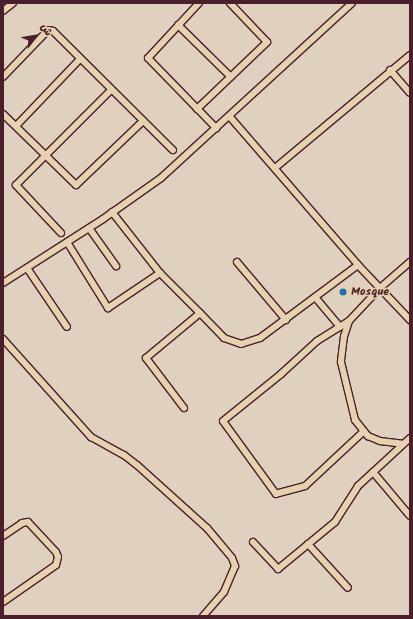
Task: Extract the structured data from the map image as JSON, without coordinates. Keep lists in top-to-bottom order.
{
  "places": ["Mosque"],
  "north": "top right"
}
